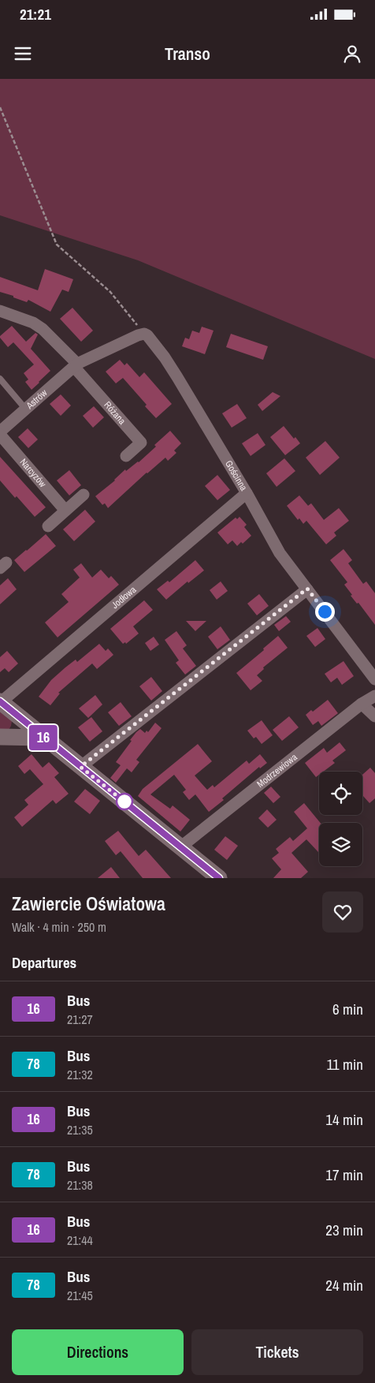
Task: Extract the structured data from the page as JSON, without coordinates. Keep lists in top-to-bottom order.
{
  "streets": {
    "street": [
      "Astrów",
      "Różana",
      "Narcyzów",
      "Gościnna",
      "Jodłowa",
      "Modrzewiowa"
    ]
  },
  "crossings": [
    ["Astrów", "Różana"],
    ["Gościnna", "Jodłowa"]
  ],
  "lines": ["bus line 16"],
  "page": {
    "status": "21:21",
    "header": "Transo",
    "on_map": "16",
    "heading": [
      ["Zawiercie Oświatowa", "Walk · 4 min · 250 m"],
      "Departures"
    ],
    "list": [
      {
        "mark": "16",
        "name": "Bus",
        "note": "21:27",
        "value": "6 min"
      },
      {
        "mark": "78",
        "name": "Bus",
        "note": "21:32",
        "value": "11 min"
      },
      {
        "mark": "16",
        "name": "Bus",
        "note": "21:35",
        "value": "14 min"
      },
      {
        "mark": "78",
        "name": "Bus",
        "note": "21:38",
        "value": "17 min"
      },
      {
        "mark": "16",
        "name": "Bus",
        "note": "21:44",
        "value": "23 min"
      },
      {
        "mark": "78",
        "name": "Bus",
        "note": "21:45",
        "value": "24 min"
      }
    ],
    "buttons": ["Directions", "Tickets"]
  }
}
